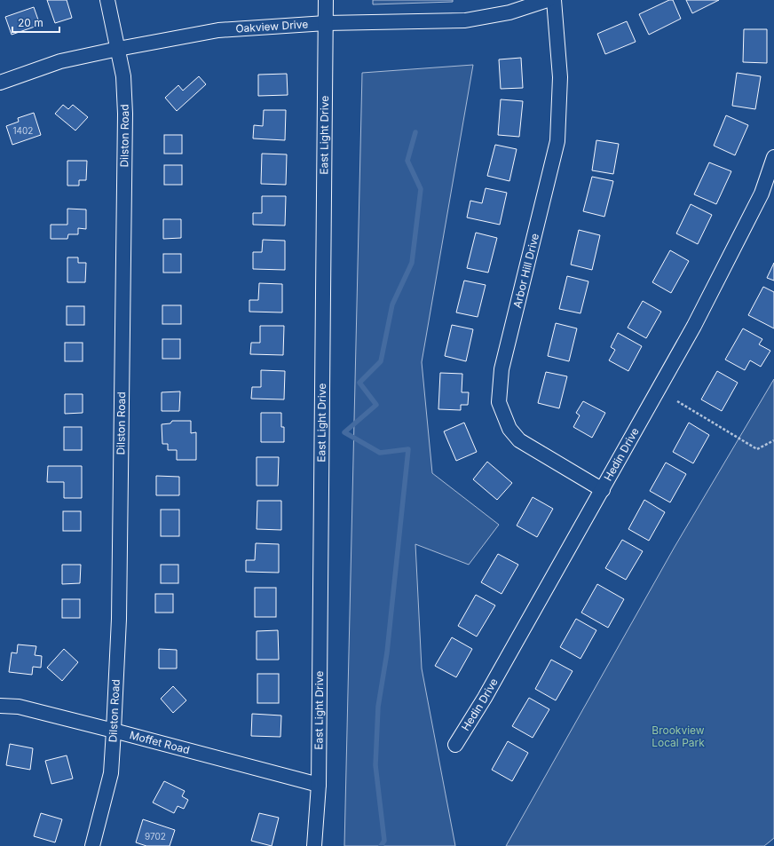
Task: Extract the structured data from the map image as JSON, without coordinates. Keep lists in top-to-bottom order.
{
  "streets": {
    "street": [
      "Oakview Drive",
      "Dilston Road",
      "East Light Drive",
      "Arbor Hill Drive",
      "Hedin Drive",
      "Moffet Road"
    ]
  },
  "crossings": [
    ["Oakview Drive", "Dilston Road"],
    ["Oakview Drive", "East Light Drive"],
    ["Dilston Road", "Moffet Road"],
    ["East Light Drive", "Moffet Road"],
    ["Arbor Hill Drive", "Hedin Drive"]
  ],
  "parks": ["Brookview Local Park"],
  "house_numbers": ["1402", "9702"],
  "scale_bar": "20 m"
}
